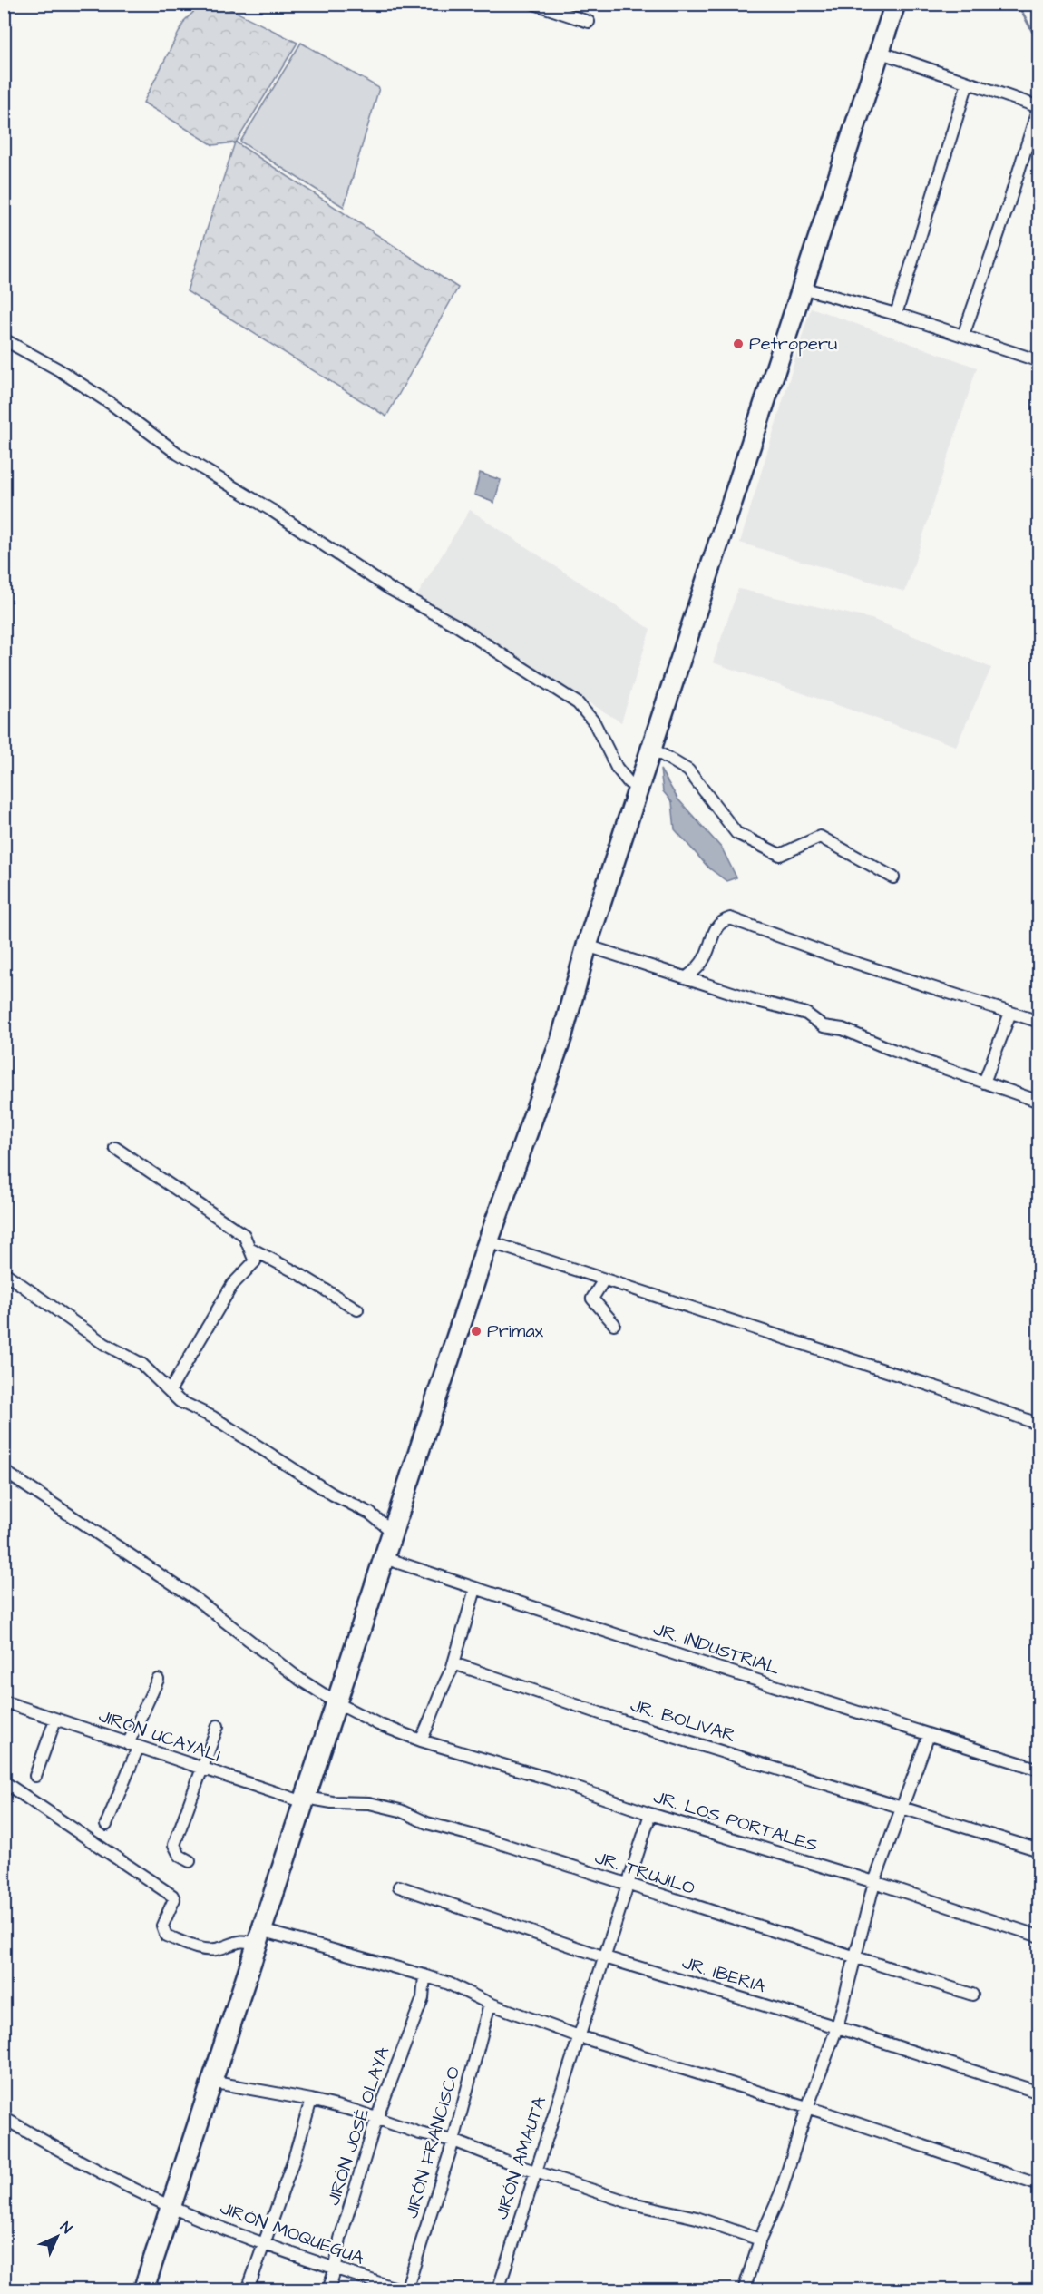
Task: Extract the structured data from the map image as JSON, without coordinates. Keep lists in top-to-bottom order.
{
  "streets": {
    "street": [
      "JR. INDUSTRIAL",
      "JR. BOLIVAR",
      "JIRÓN UCAYALI",
      "JR. LOS PORTALES",
      "JR. TRUJILO",
      "JR. IBERIA",
      "JIRÓN JOSÉ OLAYA",
      "JIRÓN FRANCISCO",
      "JIRÓN AMAUTA",
      "JIRÓN MOQUEGUA"
    ]
  },
  "crossings": [
    ["JIRÓN UCAYALI", "JR. TRUJILO"],
    ["JR. LOS PORTALES", "JIRÓN AMAUTA"],
    ["JR. TRUJILO", "JIRÓN AMAUTA"],
    ["JR. IBERIA", "JIRÓN AMAUTA"],
    ["JIRÓN JOSÉ OLAYA", "JIRÓN MOQUEGUA"]
  ],
  "places": ["Petroperu", "Primax"],
  "north": "top right"
}
